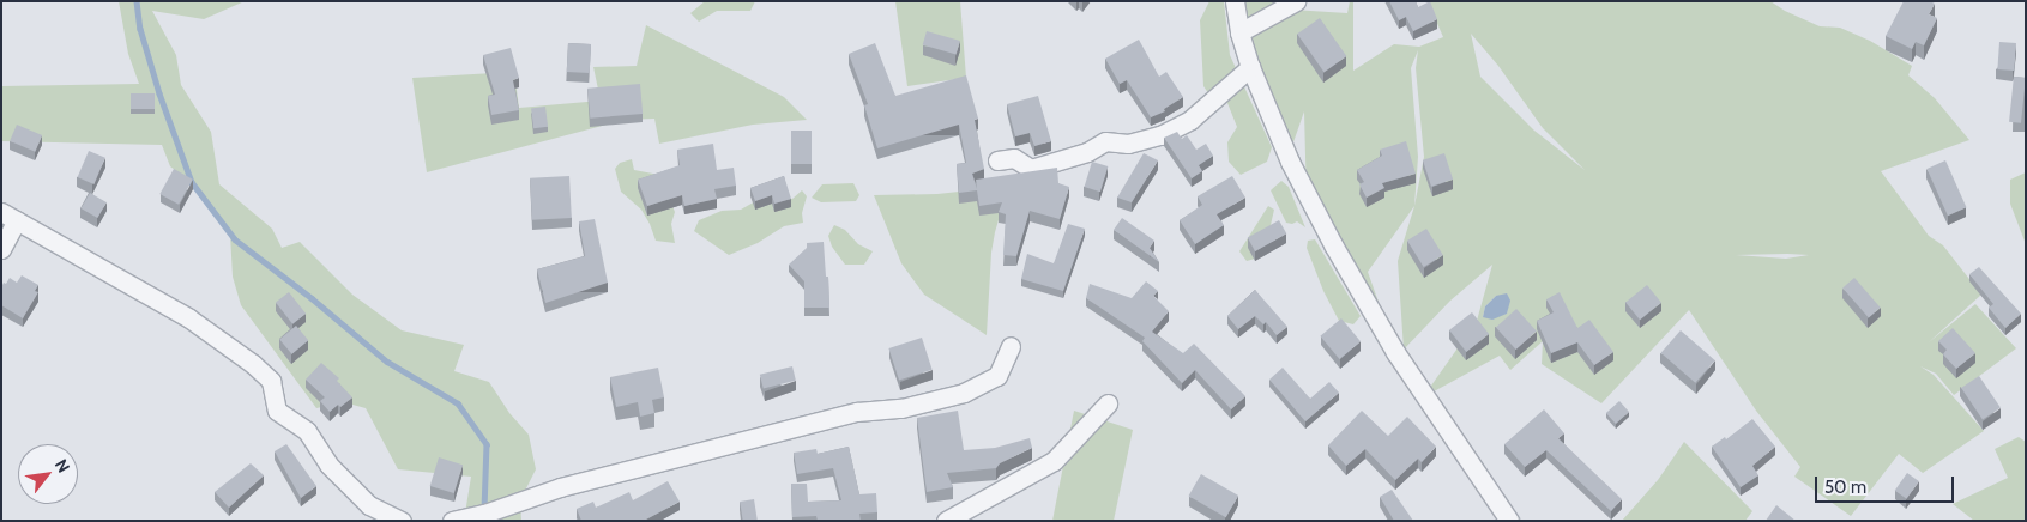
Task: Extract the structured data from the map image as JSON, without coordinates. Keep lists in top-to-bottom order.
{
  "scale_bar": "50 m",
  "north": "top right"
}
